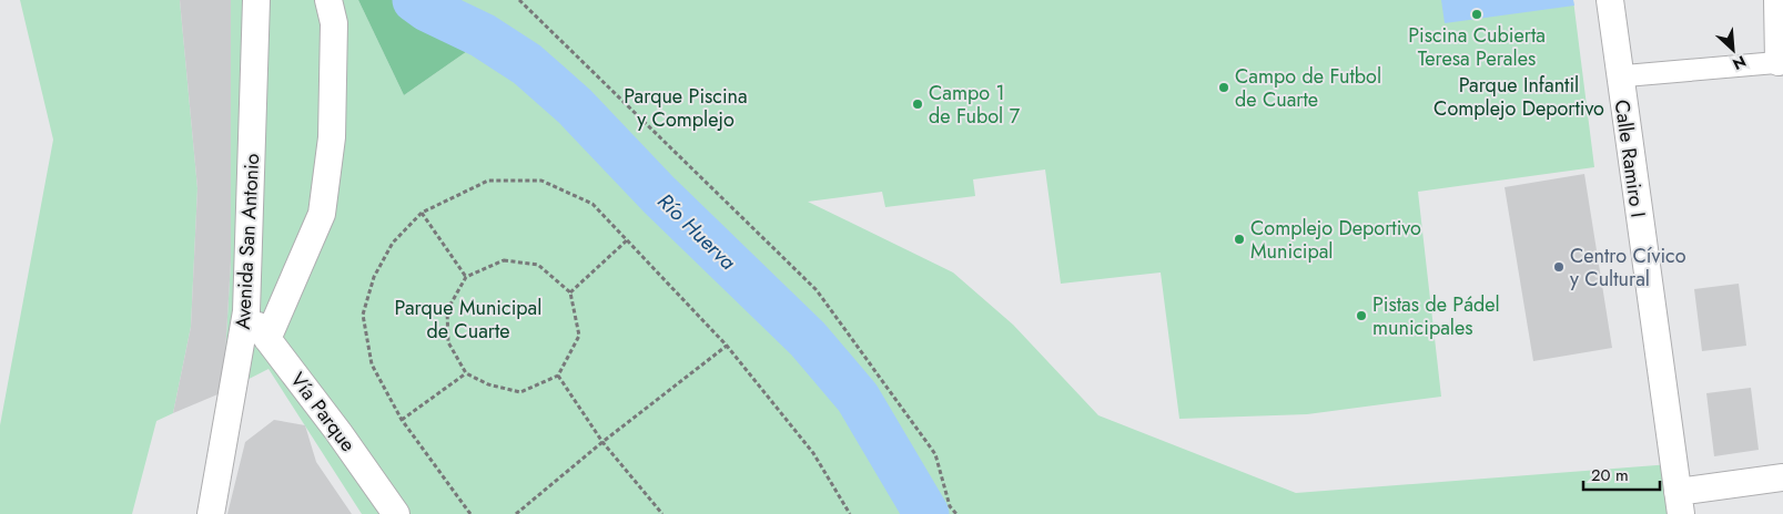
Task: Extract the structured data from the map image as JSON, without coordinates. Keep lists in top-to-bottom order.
{
  "streets": {
    "street": ["Calle Ramiro I", "Avenida San Antonio", "Vía Parque"]
  },
  "crossings": [
    ["Avenida San Antonio", "Vía Parque"]
  ],
  "water": ["Río Huerva"],
  "parks": ["Parque Infantil Complejo Deportivo", "Parque Piscina y Complejo", "Parque Municipal de Cuarte"],
  "places": [
    "Piscina Cubierta Teresa Perales",
    "Campo de Futbol de Cuarte",
    "Campo 1 de Fubol 7",
    "Complejo Deportivo Municipal",
    "Centro Cívico y Cultural",
    "Pistas de Pádel municipales"
  ],
  "scale_bar": "20 m",
  "north": "bottom right"
}
